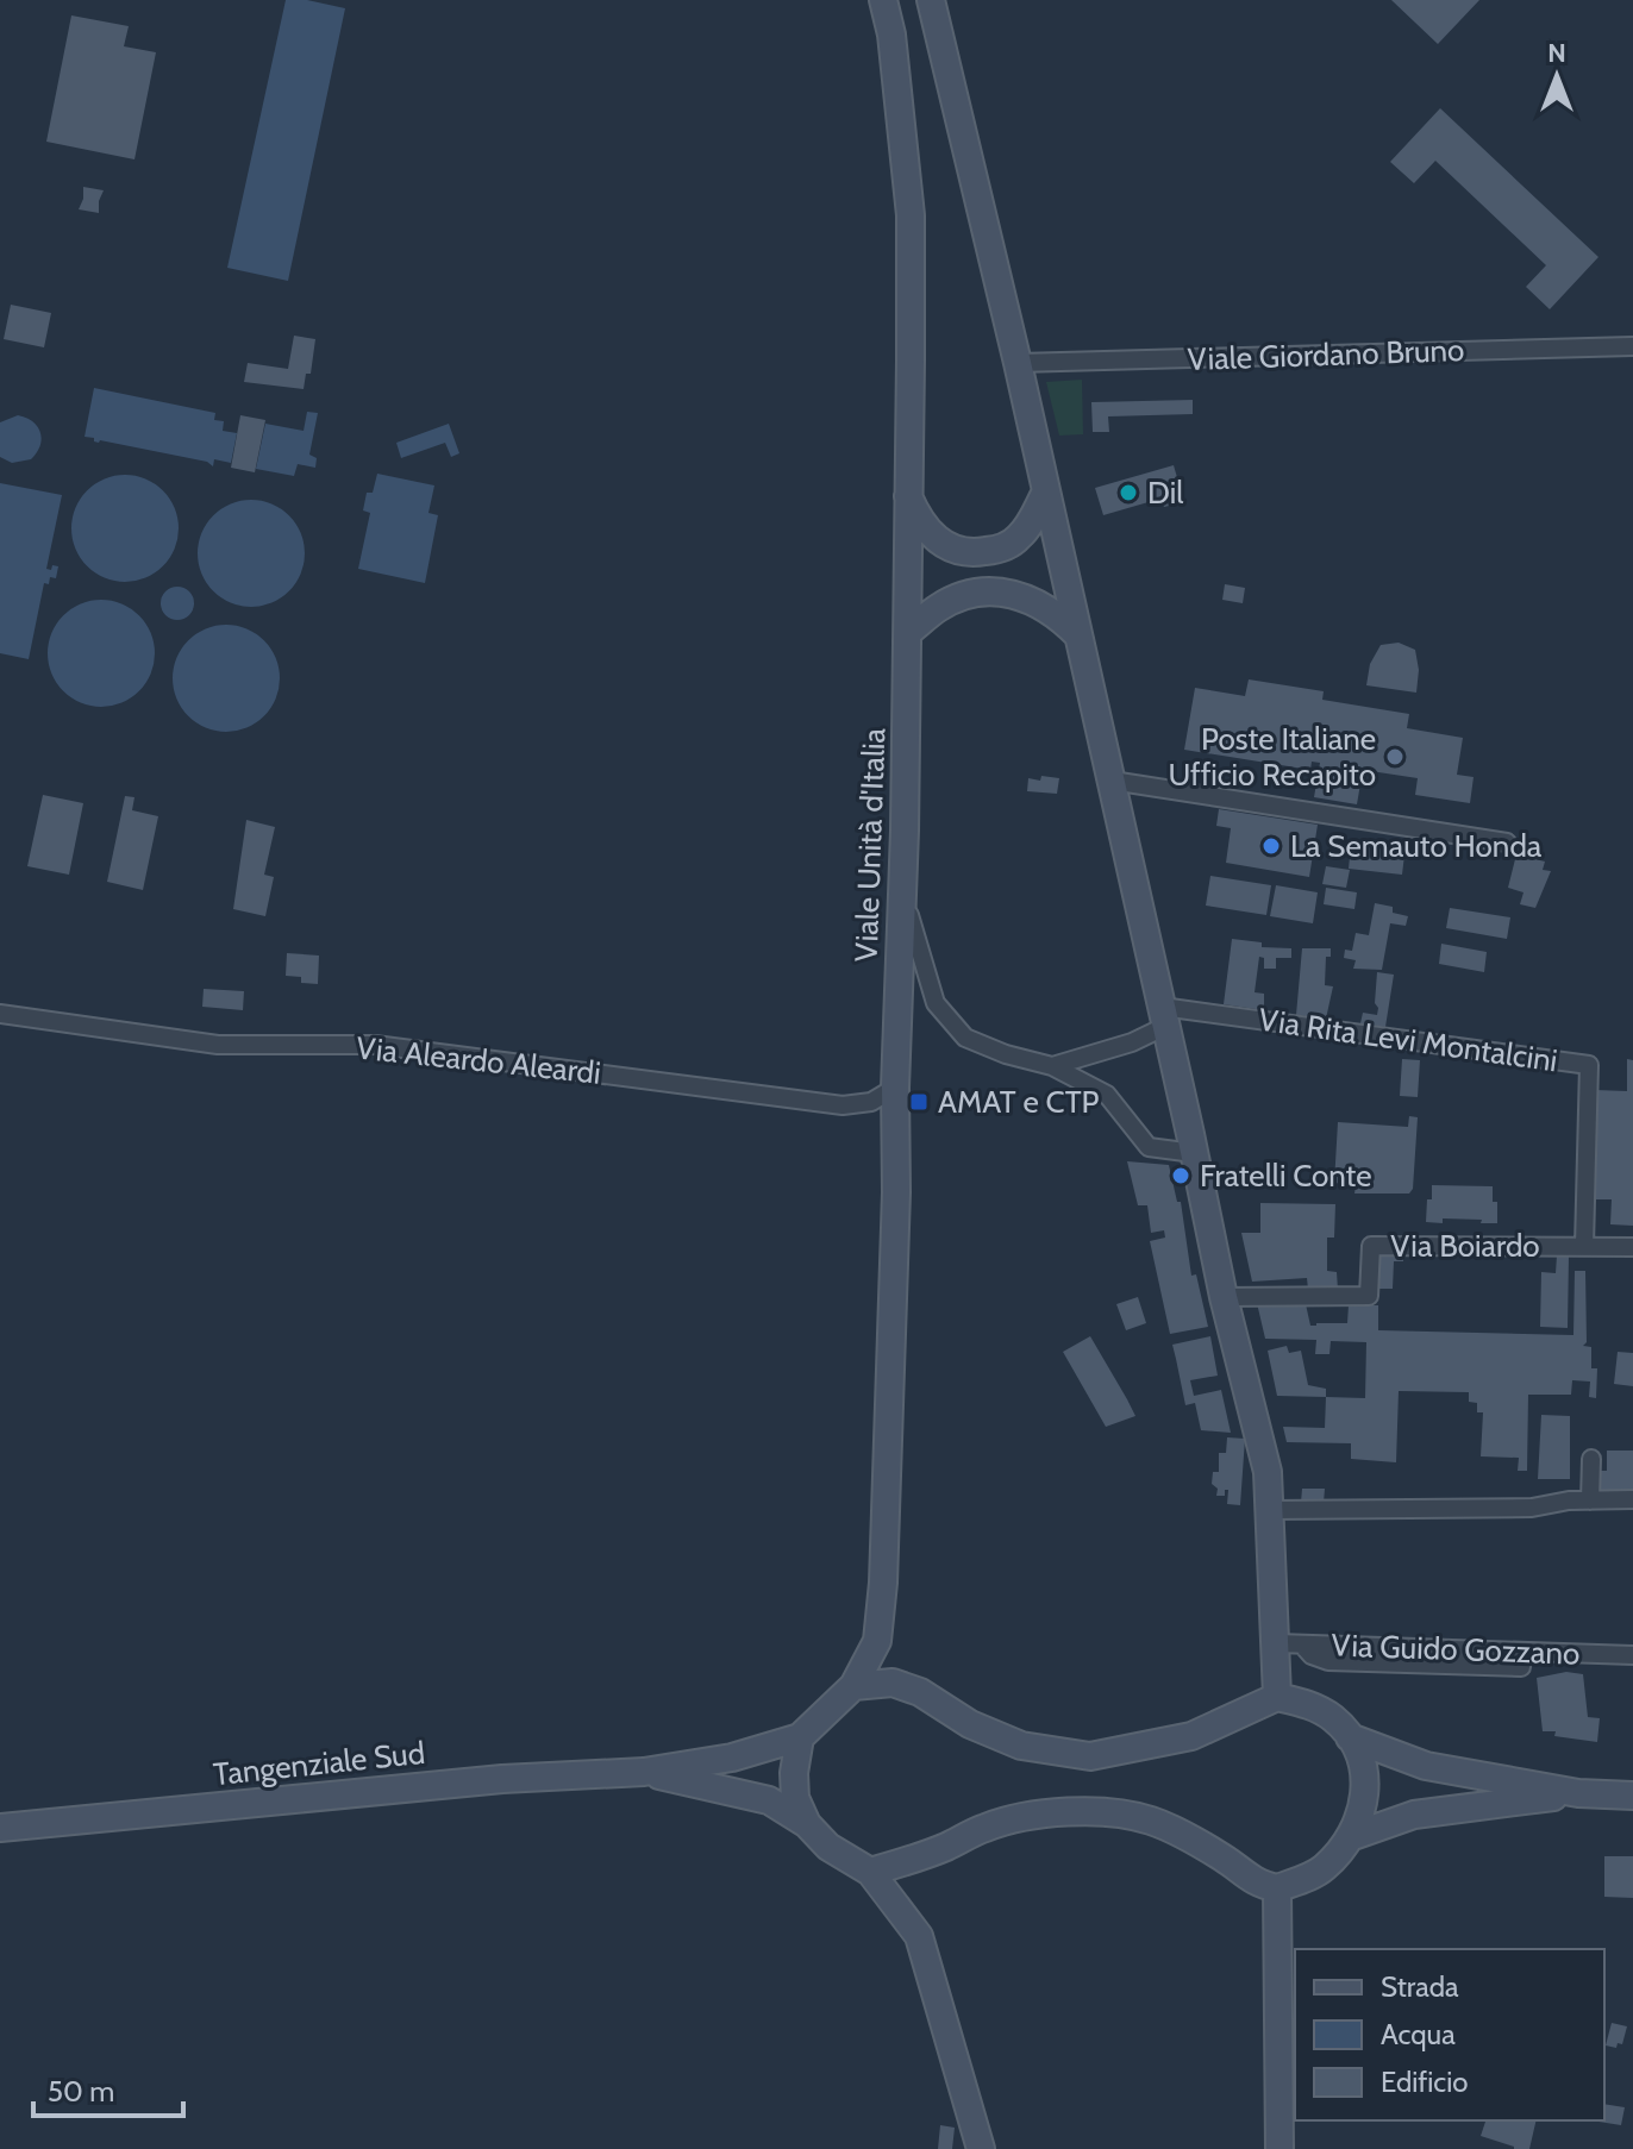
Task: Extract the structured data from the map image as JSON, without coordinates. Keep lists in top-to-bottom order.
{
  "streets": {
    "main road": ["Viale Unità d'Italia", "Tangenziale Sud"],
    "street": [
      "Viale Giordano Bruno",
      "Via Rita Levi Montalcini",
      "Via Aleardo Aleardi",
      "Via Boiardo",
      "Via Guido Gozzano"
    ]
  },
  "crossings": [
    ["Viale Unità d'Italia", "Via Aleardo Aleardi"],
    ["Viale Unità d'Italia", "Tangenziale Sud"],
    ["Via Rita Levi Montalcini", "Via Boiardo"]
  ],
  "places": {
    "other": [
      "Dil",
      "Poste Italiane Ufficio Recapito",
      "La Semauto Honda",
      "Fratelli Conte"
    ],
    "transit": ["AMAT e CTP"]
  },
  "legend": ["Strada", "Acqua", "Edificio"],
  "scale_bar": "50 m",
  "north": "top"
}
